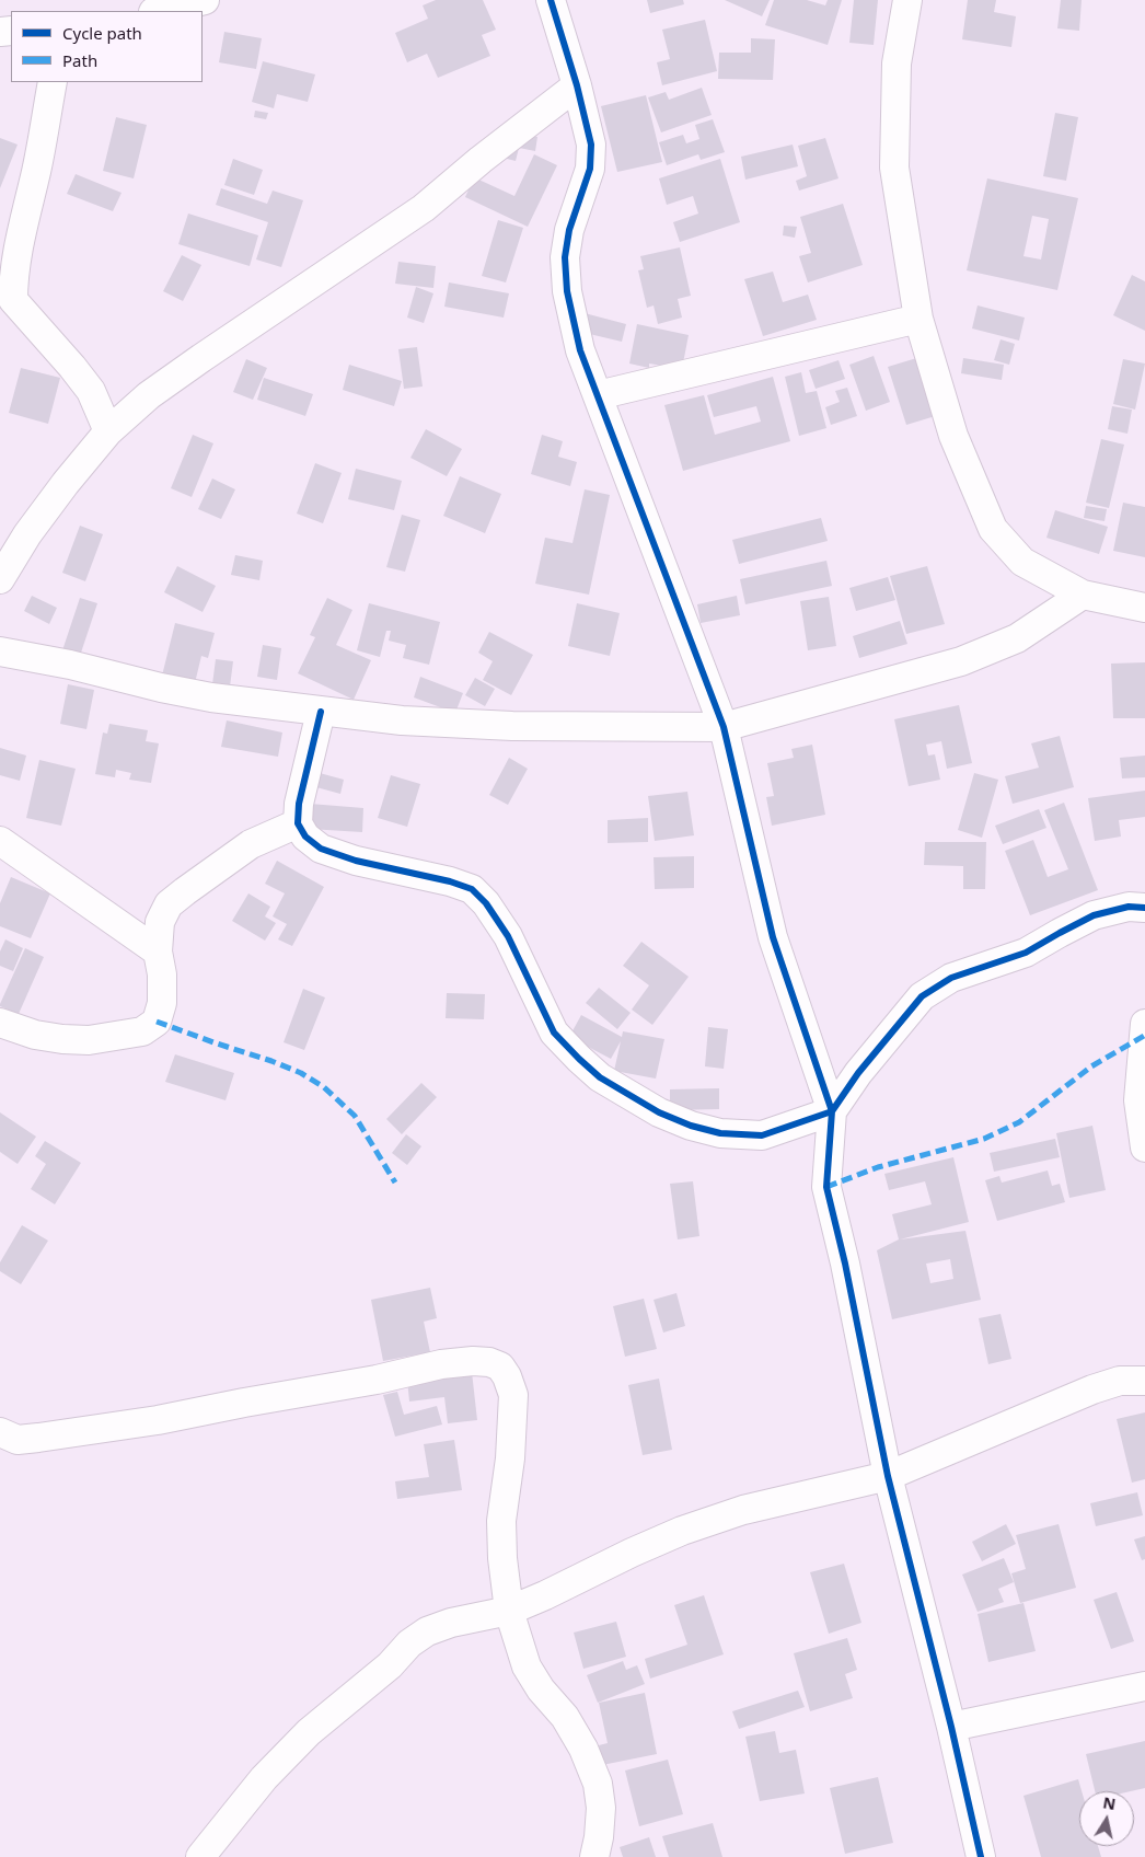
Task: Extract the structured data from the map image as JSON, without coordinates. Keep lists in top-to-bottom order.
{
  "legend": ["Cycle path", "Path"],
  "north": "top"
}
